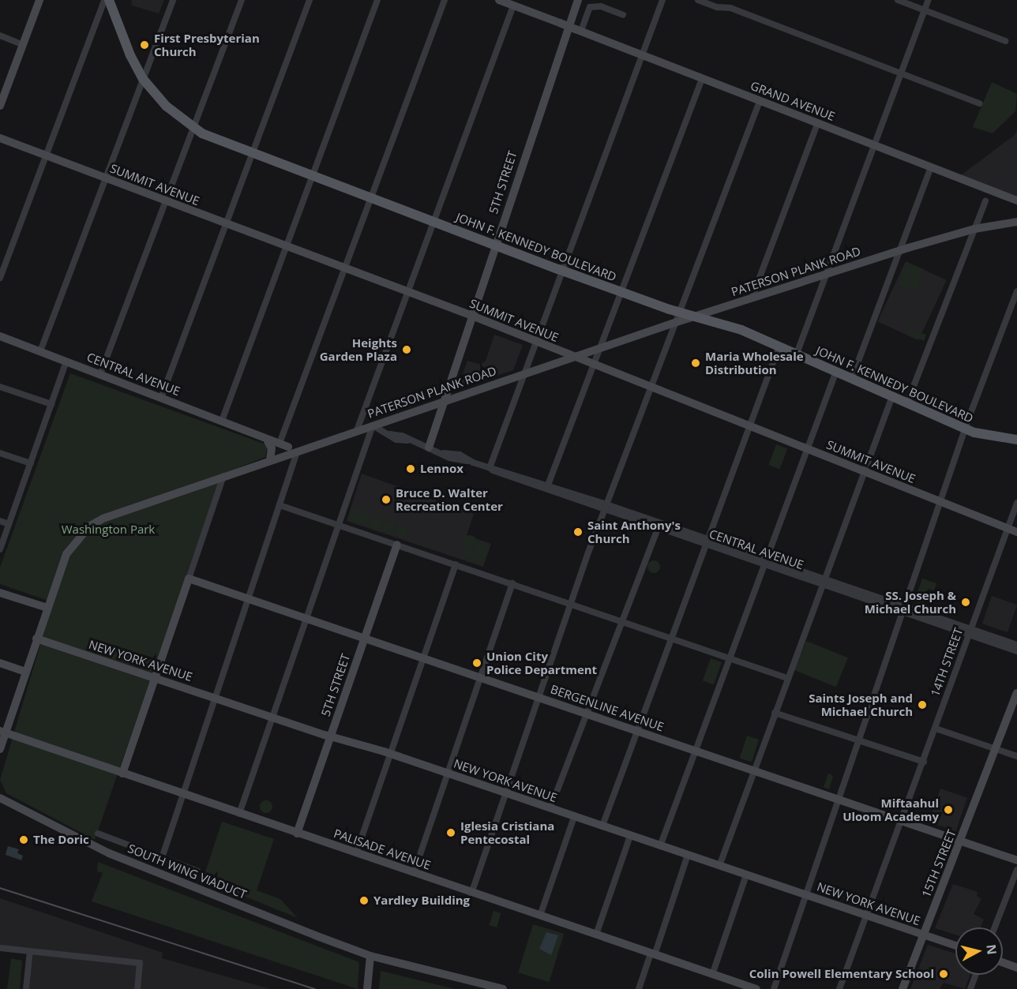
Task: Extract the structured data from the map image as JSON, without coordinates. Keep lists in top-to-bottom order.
{
  "streets": {
    "main road": ["JOHN F. KENNEDY BOULEVARD"],
    "street": [
      "GRAND AVENUE",
      "5TH STREET",
      "SUMMIT AVENUE",
      "PATERSON PLANK ROAD",
      "CENTRAL AVENUE",
      "NEW YORK AVENUE",
      "14TH STREET",
      "BERGENLINE AVENUE",
      "PALISADE AVENUE",
      "15TH STREET",
      "SOUTH WING VIADUCT"
    ]
  },
  "crossings": [
    ["5TH STREET", "SUMMIT AVENUE"],
    ["5TH STREET", "JOHN F. KENNEDY BOULEVARD"],
    ["5TH STREET", "PATERSON PLANK ROAD"],
    ["5TH STREET", "CENTRAL AVENUE"],
    ["5TH STREET", "NEW YORK AVENUE"],
    ["5TH STREET", "BERGENLINE AVENUE"],
    ["5TH STREET", "PALISADE AVENUE"],
    ["SUMMIT AVENUE", "PATERSON PLANK ROAD"],
    ["SUMMIT AVENUE", "14TH STREET"],
    ["JOHN F. KENNEDY BOULEVARD", "PATERSON PLANK ROAD"],
    ["PATERSON PLANK ROAD", "CENTRAL AVENUE"],
    ["PATERSON PLANK ROAD", "NEW YORK AVENUE"],
    ["PATERSON PLANK ROAD", "PALISADE AVENUE"],
    ["CENTRAL AVENUE", "14TH STREET"],
    ["NEW YORK AVENUE", "14TH STREET"],
    ["NEW YORK AVENUE", "15TH STREET"],
    ["14TH STREET", "BERGENLINE AVENUE"],
    ["BERGENLINE AVENUE", "15TH STREET"]
  ],
  "parks": ["Washington Park"],
  "places": [
    "First Presbyterian Church",
    "Heights Garden Plaza",
    "Maria Wholesale Distribution",
    "Lennox",
    "Bruce D. Walter Recreation Center",
    "Saint Anthony's Church",
    "SS. Joseph & Michael Church",
    "Union City Police Department",
    "Saints Joseph and Michael Church",
    "Miftaahul Uloom Academy",
    "Iglesia Cristiana Pentecostal",
    "The Doric",
    "Yardley Building",
    "Colin Powell Elementary School"
  ],
  "north": "right"
}
